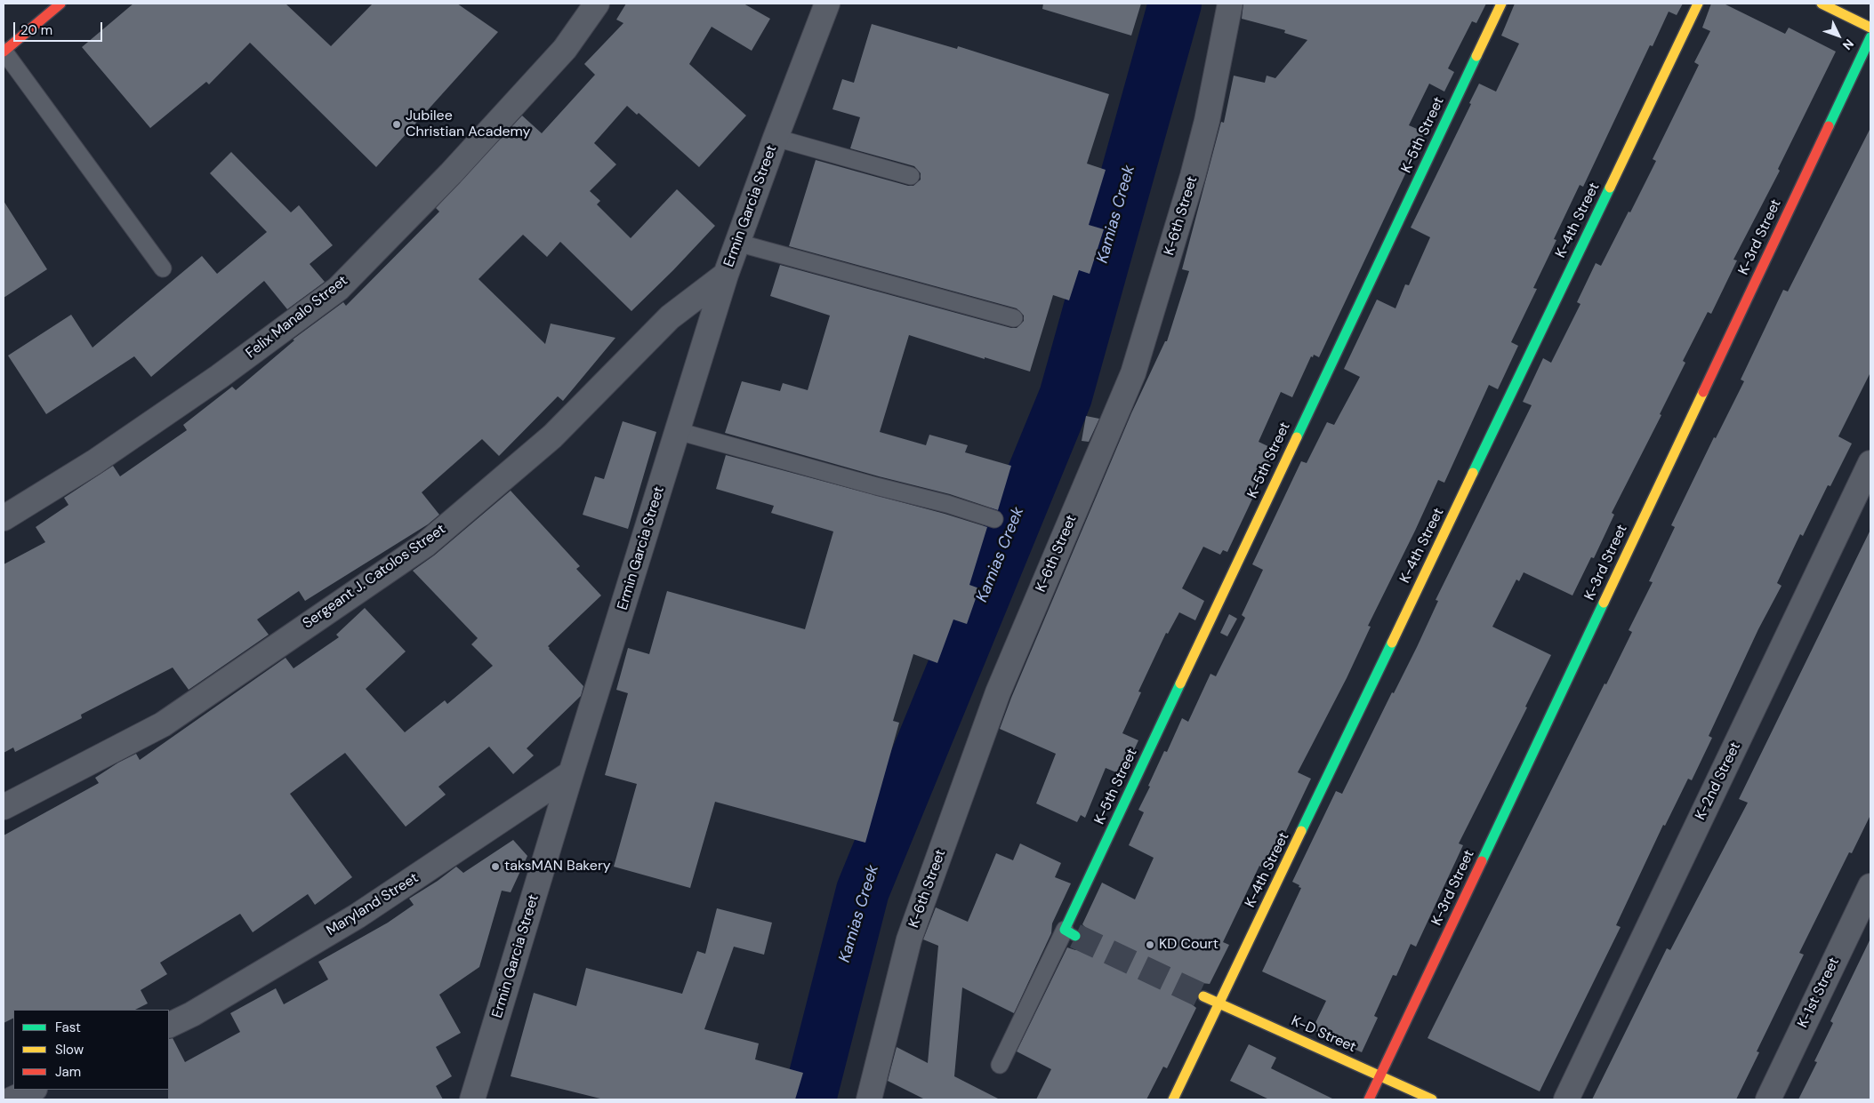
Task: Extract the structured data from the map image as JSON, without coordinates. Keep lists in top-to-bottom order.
{
  "streets": {
    "street": [
      "K-5th Street",
      "Ermin Garcia Street",
      "K-6th Street",
      "K-4th Street",
      "K-3rd Street",
      "Felix Manalo Street",
      "Sergeant J. Catolos Street",
      "K-2nd Street",
      "Maryland Street",
      "K-1st Street",
      "K-D Street"
    ]
  },
  "crossings": [
    ["Ermin Garcia Street", "Sergeant J. Catolos Street"],
    ["Ermin Garcia Street", "Maryland Street"],
    ["K-4th Street", "K-D Street"],
    ["K-3rd Street", "K-D Street"]
  ],
  "water": ["Kamias Creek"],
  "places": ["Jubilee Christian Academy", "taksMAN Bakery", "KD Court"],
  "legend": ["Fast", "Slow", "Jam"],
  "scale_bar": "20 m",
  "north": "bottom right"
}
